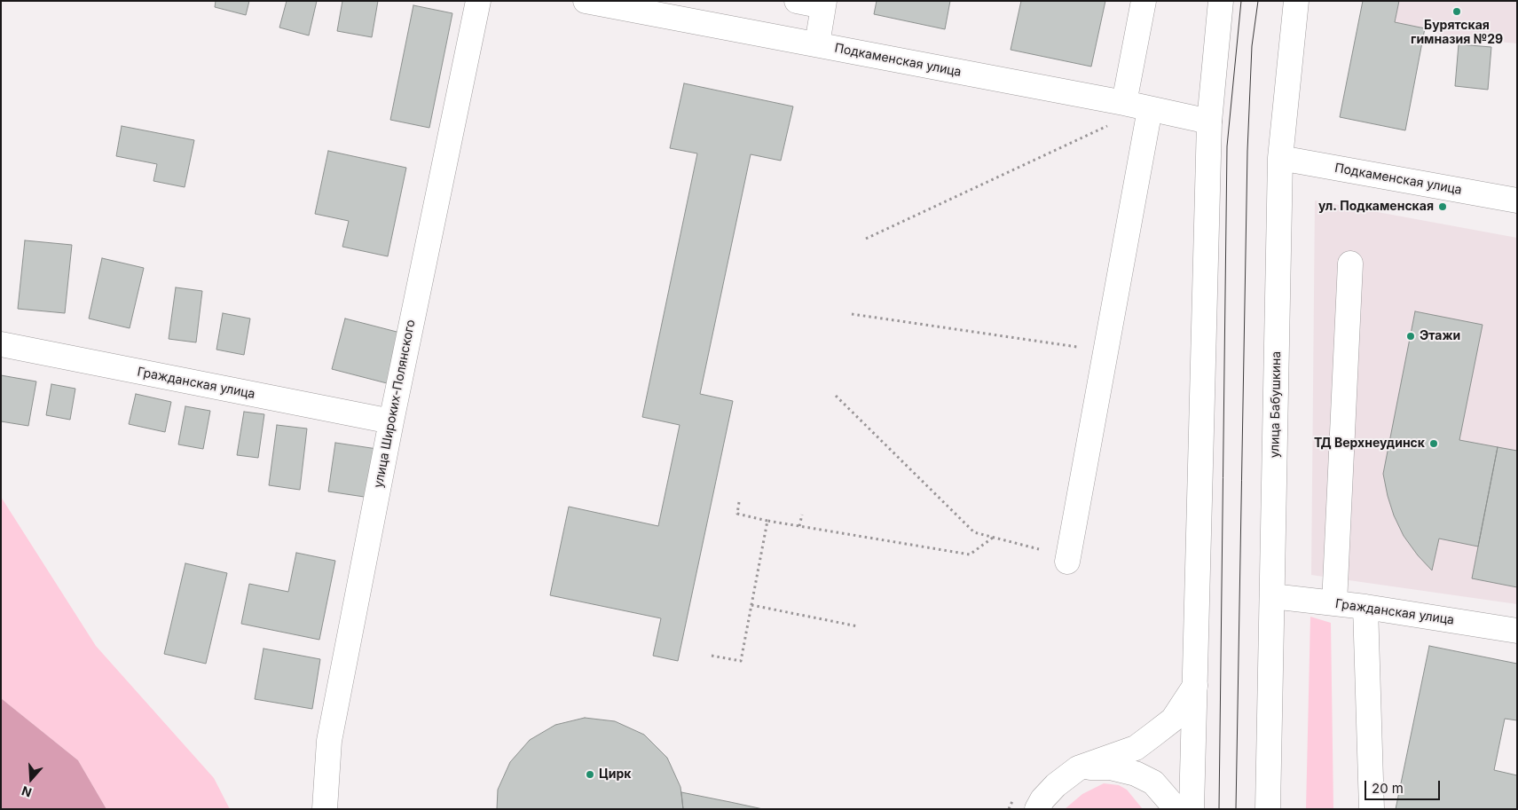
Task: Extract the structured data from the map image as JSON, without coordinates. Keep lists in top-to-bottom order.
{
  "streets": {
    "street": [
      "Подкаменская улица",
      "Гражданская улица",
      "улица Широких-Полянского",
      "улица Бабушкина"
    ]
  },
  "crossings": [
    ["Подкаменская улица", "улица Бабушкина"],
    ["Гражданская улица", "улица Широких-Полянского"],
    ["Гражданская улица", "улица Бабушкина"]
  ],
  "places": [
    "Бурятская гимназия №29",
    "ул. Подкаменская",
    "Этажи",
    "ТД Верхнеудинск",
    "Цирк"
  ],
  "scale_bar": "20 m",
  "north": "bottom"
}
